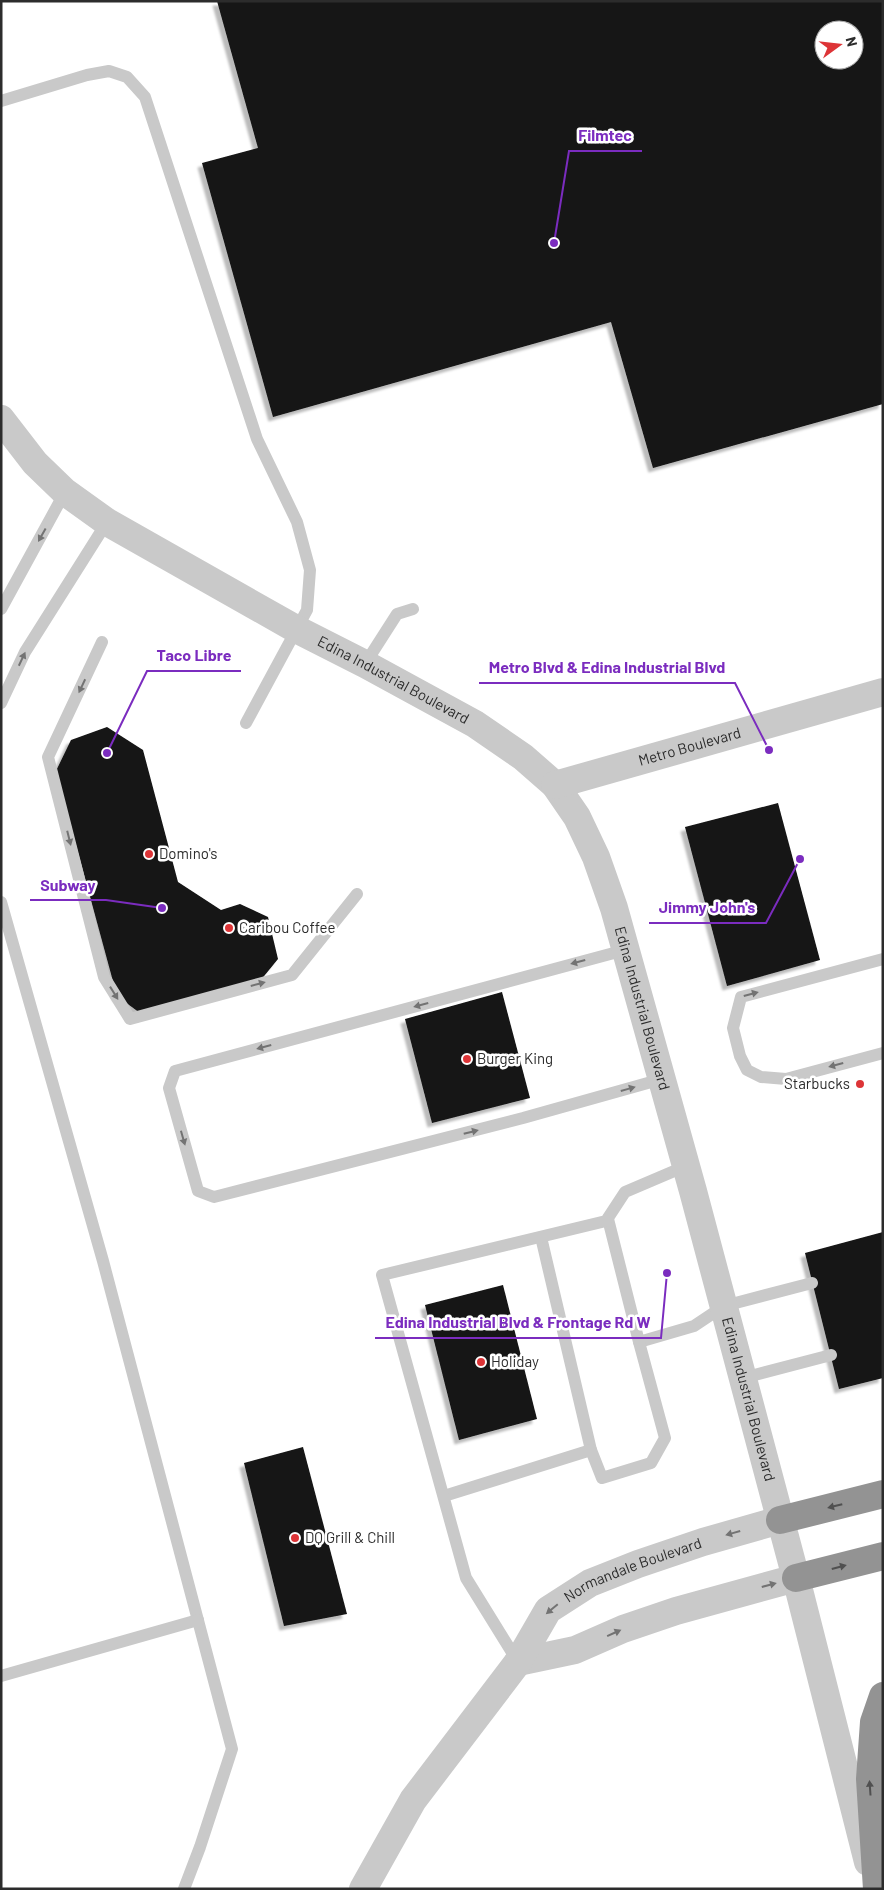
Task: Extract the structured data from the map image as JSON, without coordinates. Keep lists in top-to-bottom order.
{
  "streets": {
    "street": ["Edina Industrial Boulevard", "Metro Boulevard", "Normandale Boulevard"]
  },
  "crossings": [
    ["Edina Industrial Boulevard", "Metro Boulevard"],
    ["Edina Industrial Boulevard", "Normandale Boulevard"]
  ],
  "places": [
    "Filmtec",
    "Metro Blvd & Edina Industrial Blvd",
    "Taco Libre",
    "Domino's",
    "Jimmy John's",
    "Subway",
    "Caribou Coffee",
    "Burger King",
    "Starbucks",
    "Edina Industrial Blvd & Frontage Rd W",
    "Holiday",
    "DQ Grill & Chill"
  ],
  "north": "right"
}
